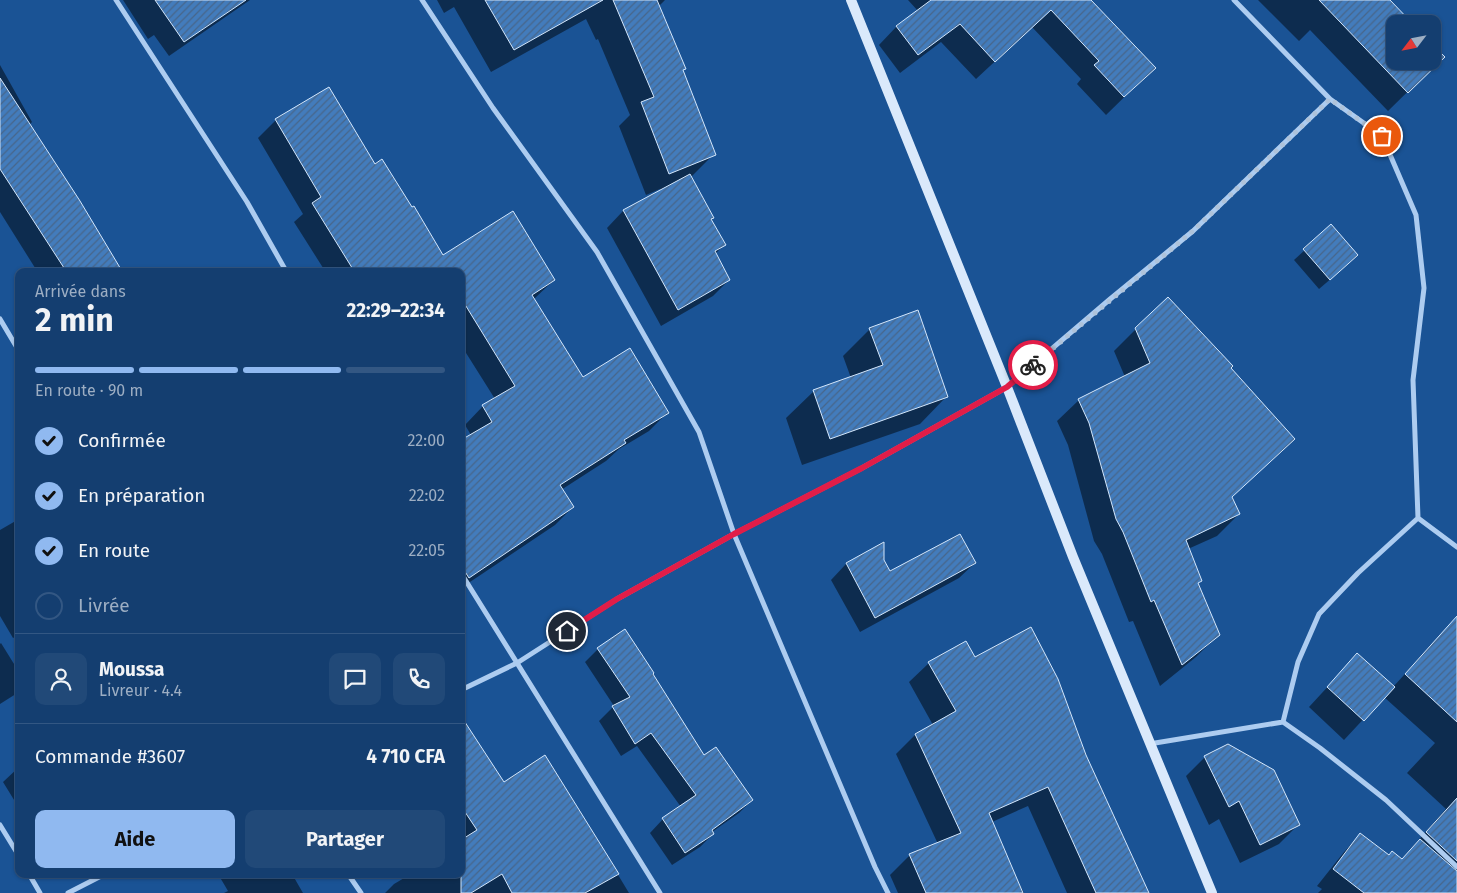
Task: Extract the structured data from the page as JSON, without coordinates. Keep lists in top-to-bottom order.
{
  "north": "bottom left",
  "page": {
    "heading": ["2 min", "Arrivée dans", "22:29–22:34"],
    "panel": [
      "Moussa",
      "Livreur · 4.4",
      "Commande #3607",
      "4 710 CFA"
    ],
    "bar": "En route · 90 m",
    "list": [
      ["Confirmée", "22:00"],
      ["En préparation", "22:02"],
      ["En route", "22:05"],
      "Livrée"
    ],
    "buttons": ["Aide", "Partager"]
  }
}
